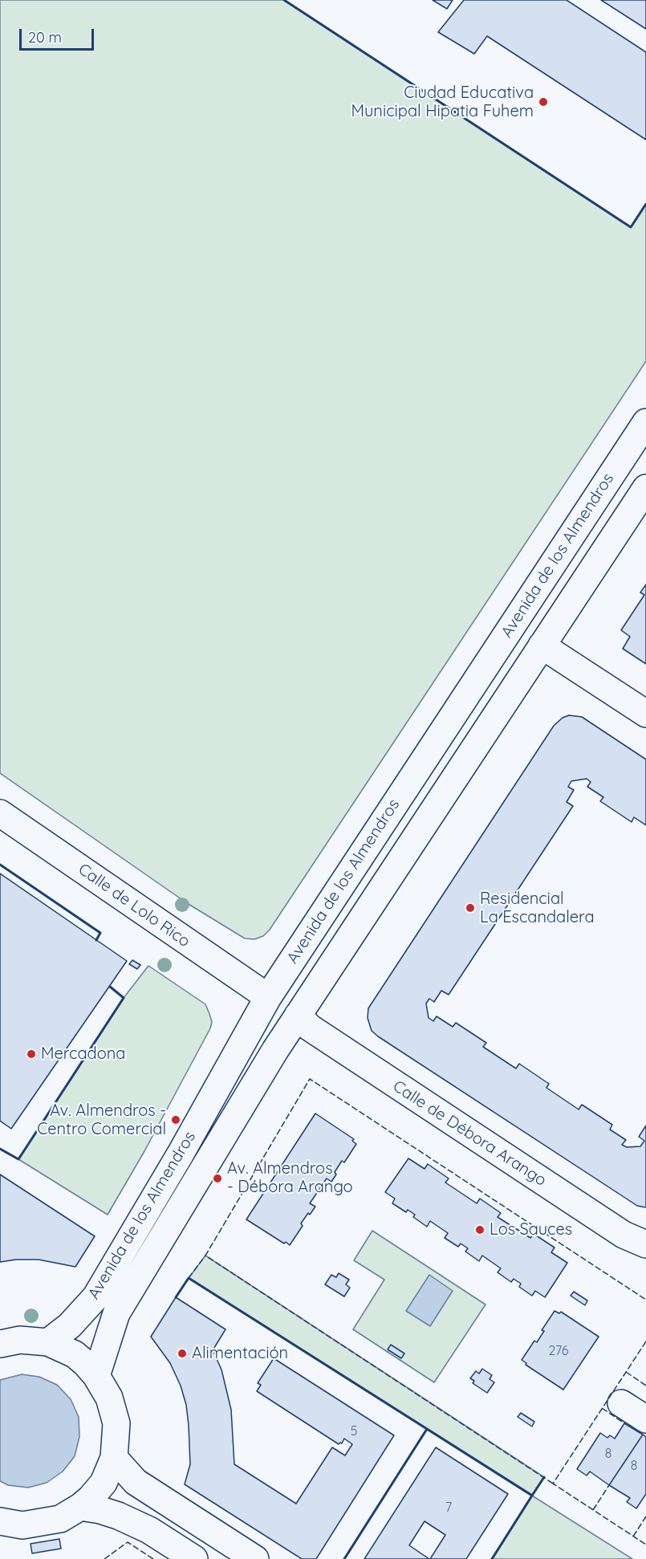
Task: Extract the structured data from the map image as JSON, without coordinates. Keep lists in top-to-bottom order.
{
  "streets": {
    "street": ["Avenida de los Almendros", "Calle de Lolo Rico", "Calle de Débora Arango"]
  },
  "crossings": [
    ["Avenida de los Almendros", "Calle de Lolo Rico"],
    ["Avenida de los Almendros", "Calle de Débora Arango"]
  ],
  "places": [
    "Ciudad Educativa Municipal Hipatia Fuhem",
    "Residencial La Escandalera",
    "Mercadona",
    "Av. Almendros - Centro Comercial",
    "Av. Almendros - Débora Arango",
    "Los Sauces",
    "Alimentación"
  ],
  "house_numbers": [
    "276",
    "5",
    "8",
    "8",
    "7"
  ],
  "scale_bar": "20 m"
}
